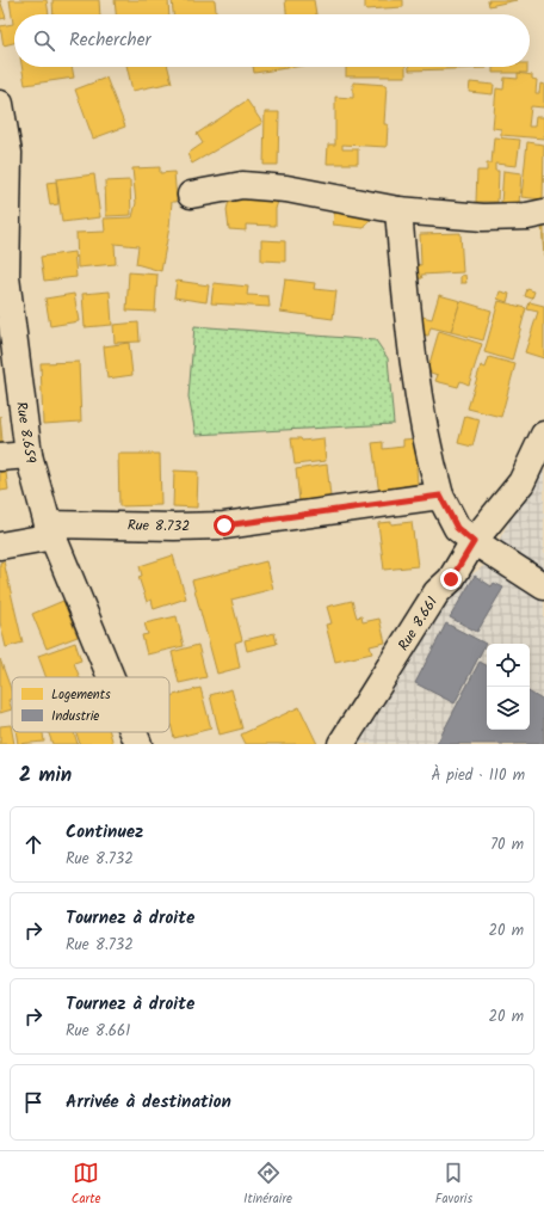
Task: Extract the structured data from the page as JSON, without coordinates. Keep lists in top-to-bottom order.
{
  "streets": {
    "street": ["Rue 8.659", "Rue 8.732", "Rue 8.661"]
  },
  "crossings": [
    ["Rue 8.659", "Rue 8.732"]
  ],
  "legend": ["Logements", "Industrie"],
  "page": {
    "search": "Rechercher",
    "heading": ["2 min", "À pied · 110 m"],
    "list": [
      ["Continuez", "Rue 8.732", "70 m"],
      ["Tournez à droite", "Rue 8.732", "20 m"],
      ["Tournez à droite", "Rue 8.661", "20 m"],
      "Arrivée à destination"
    ],
    "nav": ["Carte", "Itinéraire", "Favoris"]
  }
}
